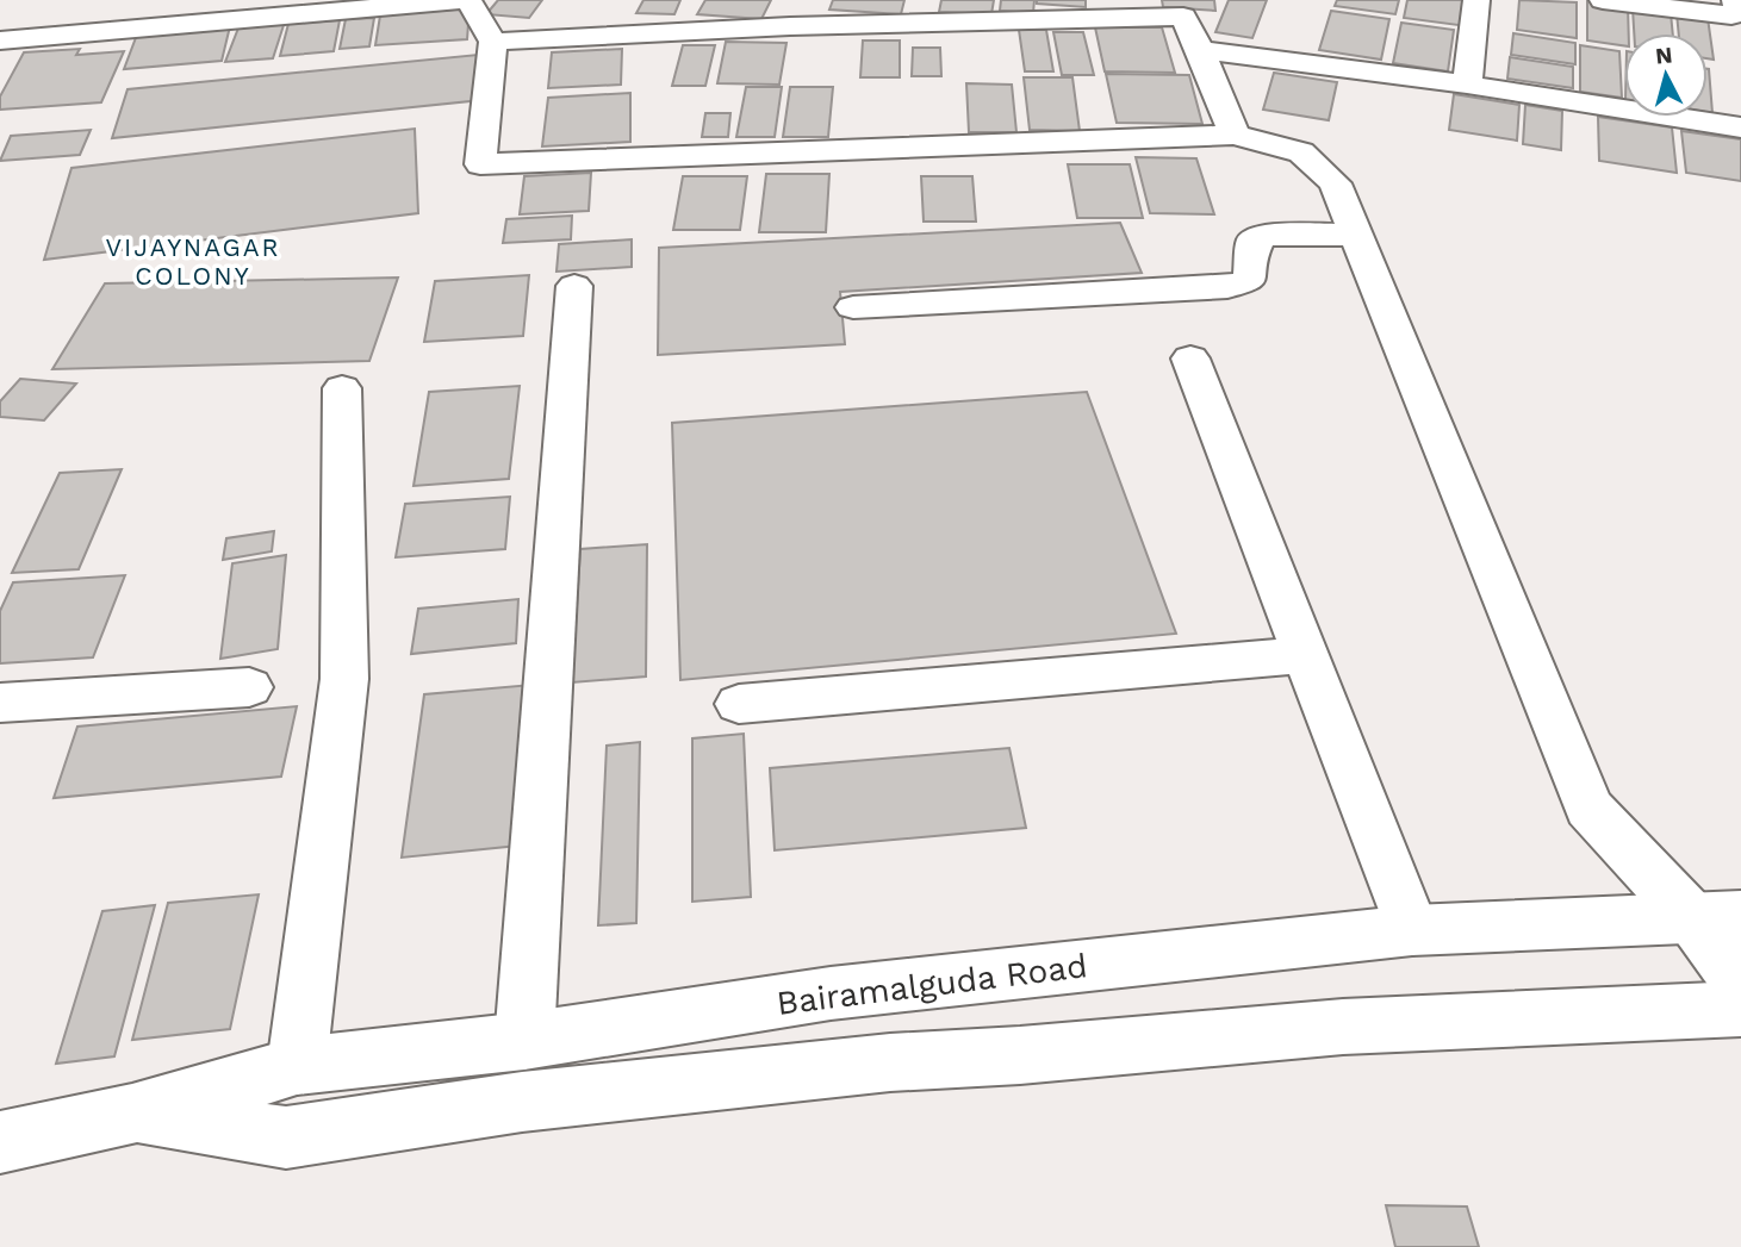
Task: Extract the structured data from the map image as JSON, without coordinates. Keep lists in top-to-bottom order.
{
  "streets": {
    "street": ["Bairamalguda Road"]
  },
  "districts": ["VIJAYNAGAR COLONY"],
  "north": "top"
}
